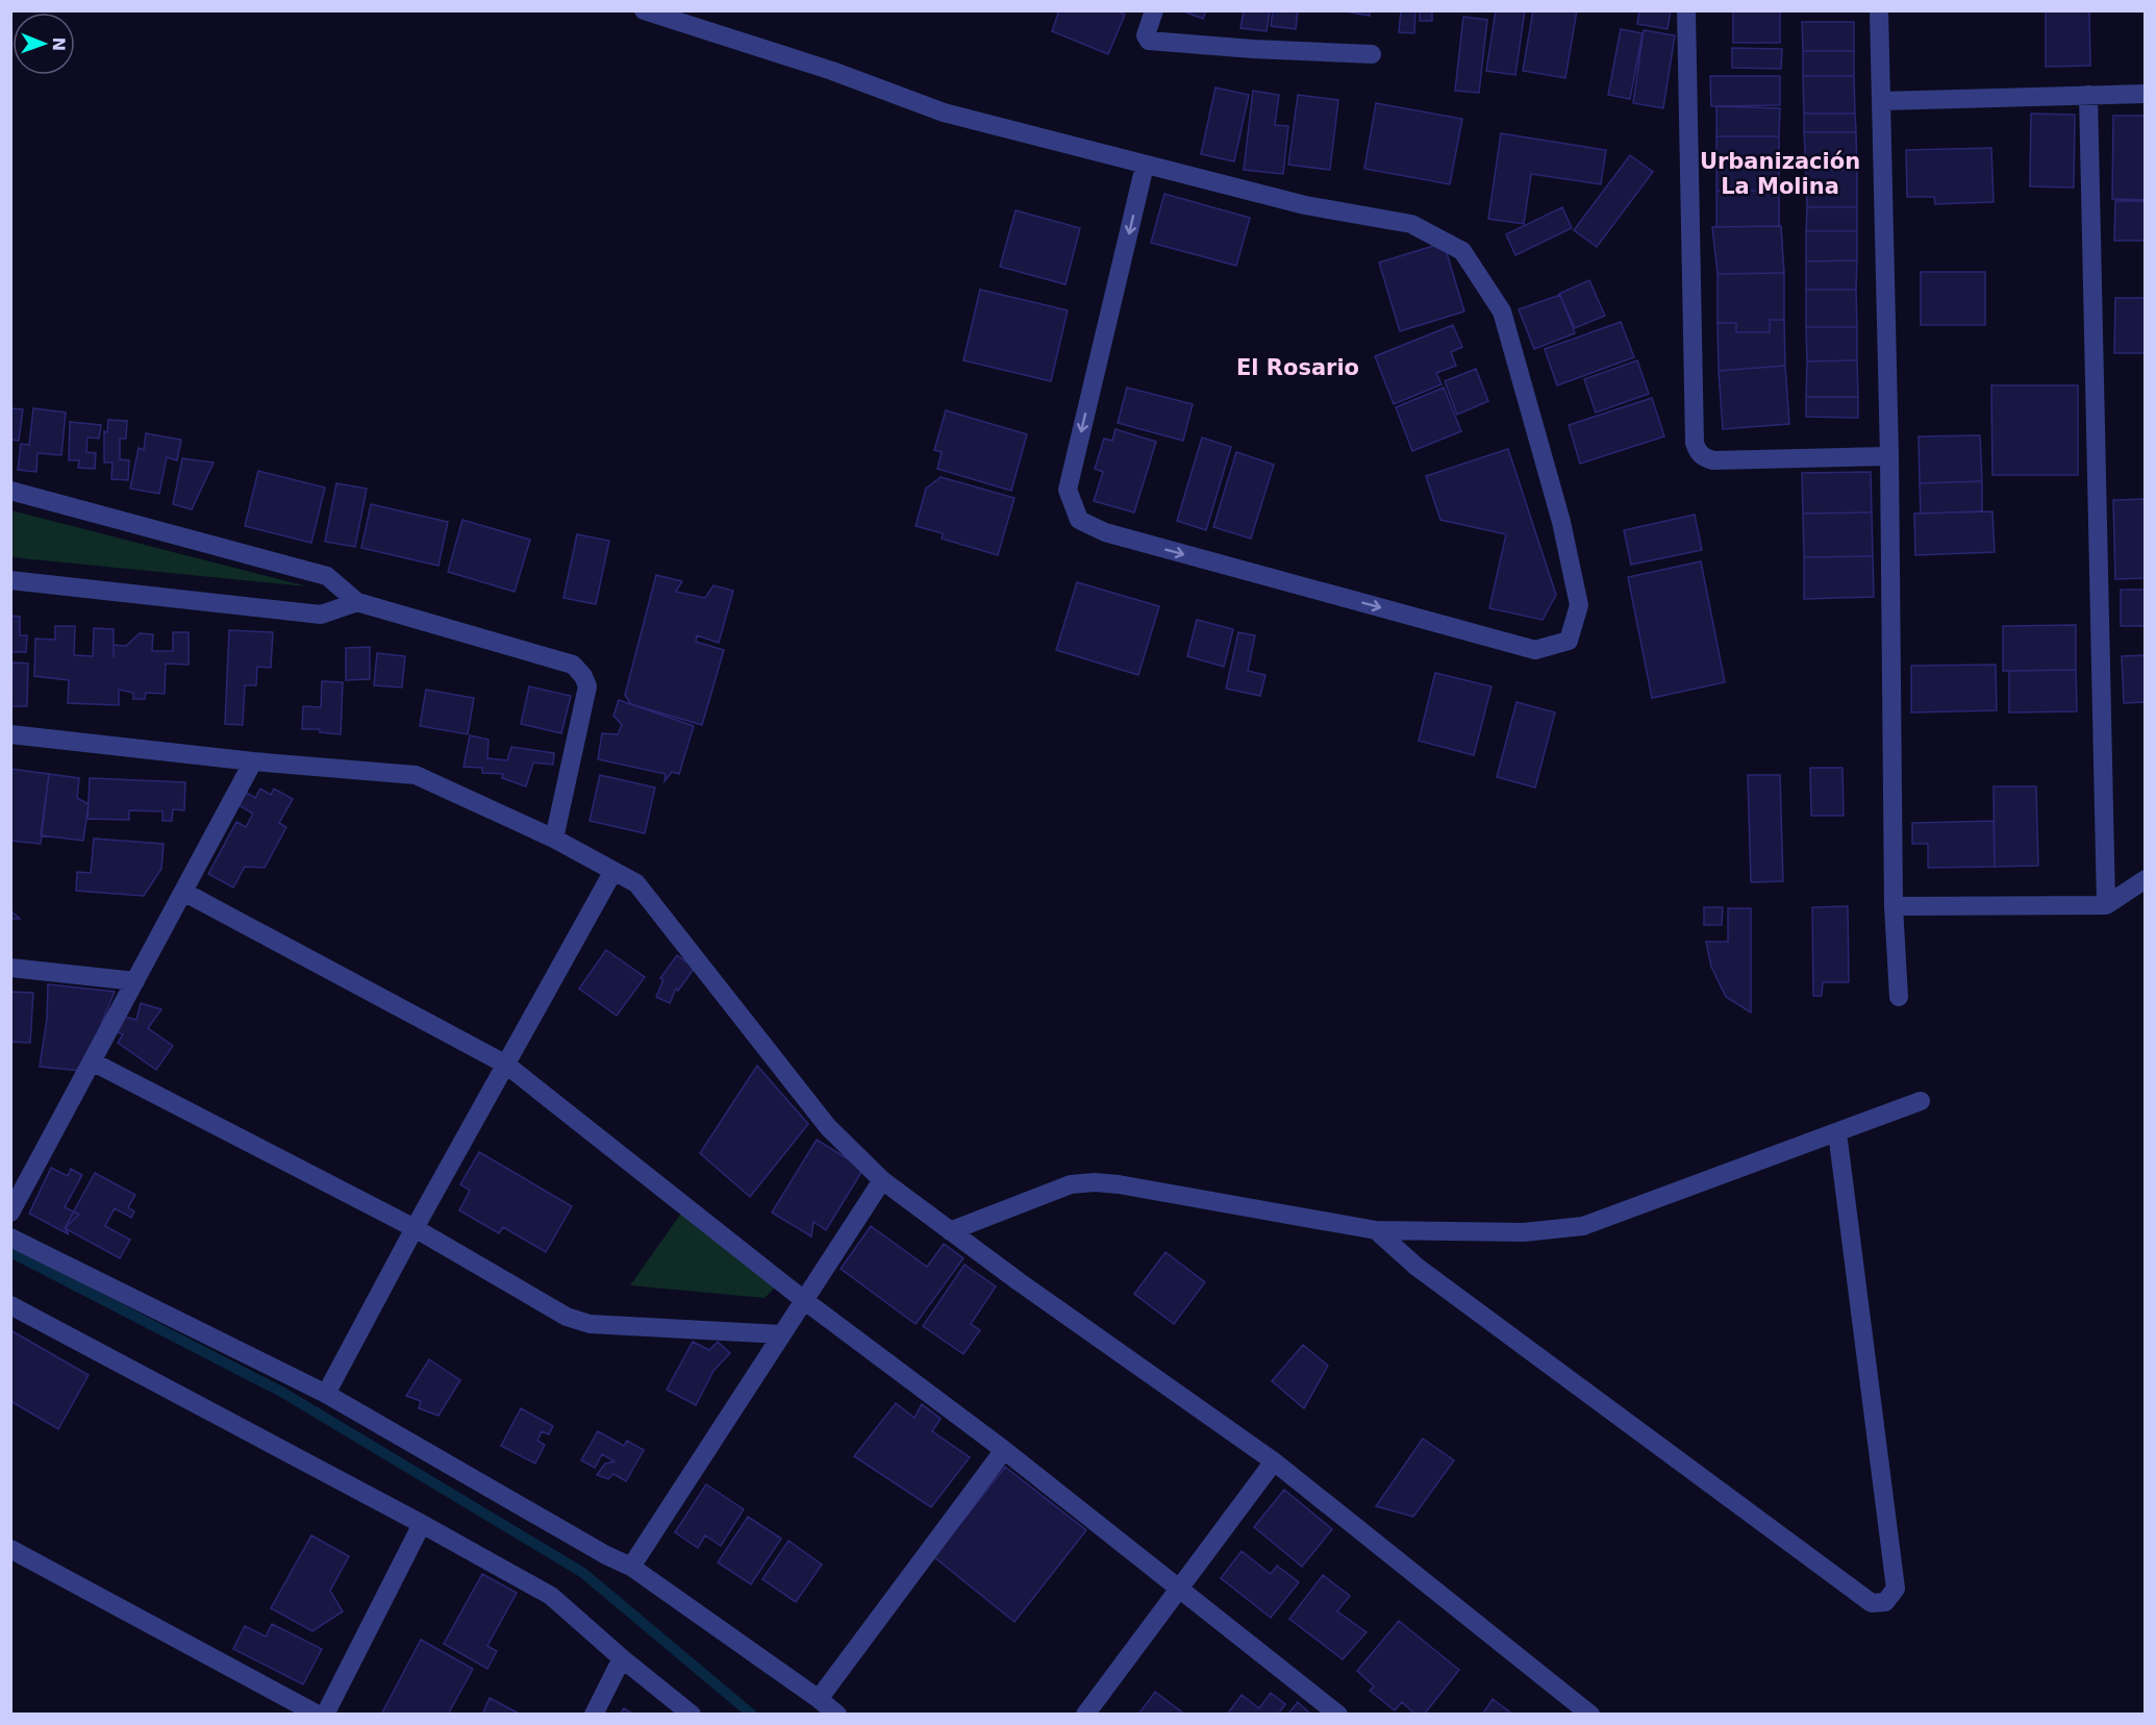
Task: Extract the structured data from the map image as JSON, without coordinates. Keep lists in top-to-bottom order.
{
  "districts": ["Urbanización La Molina", "El Rosario"],
  "north": "right"
}
